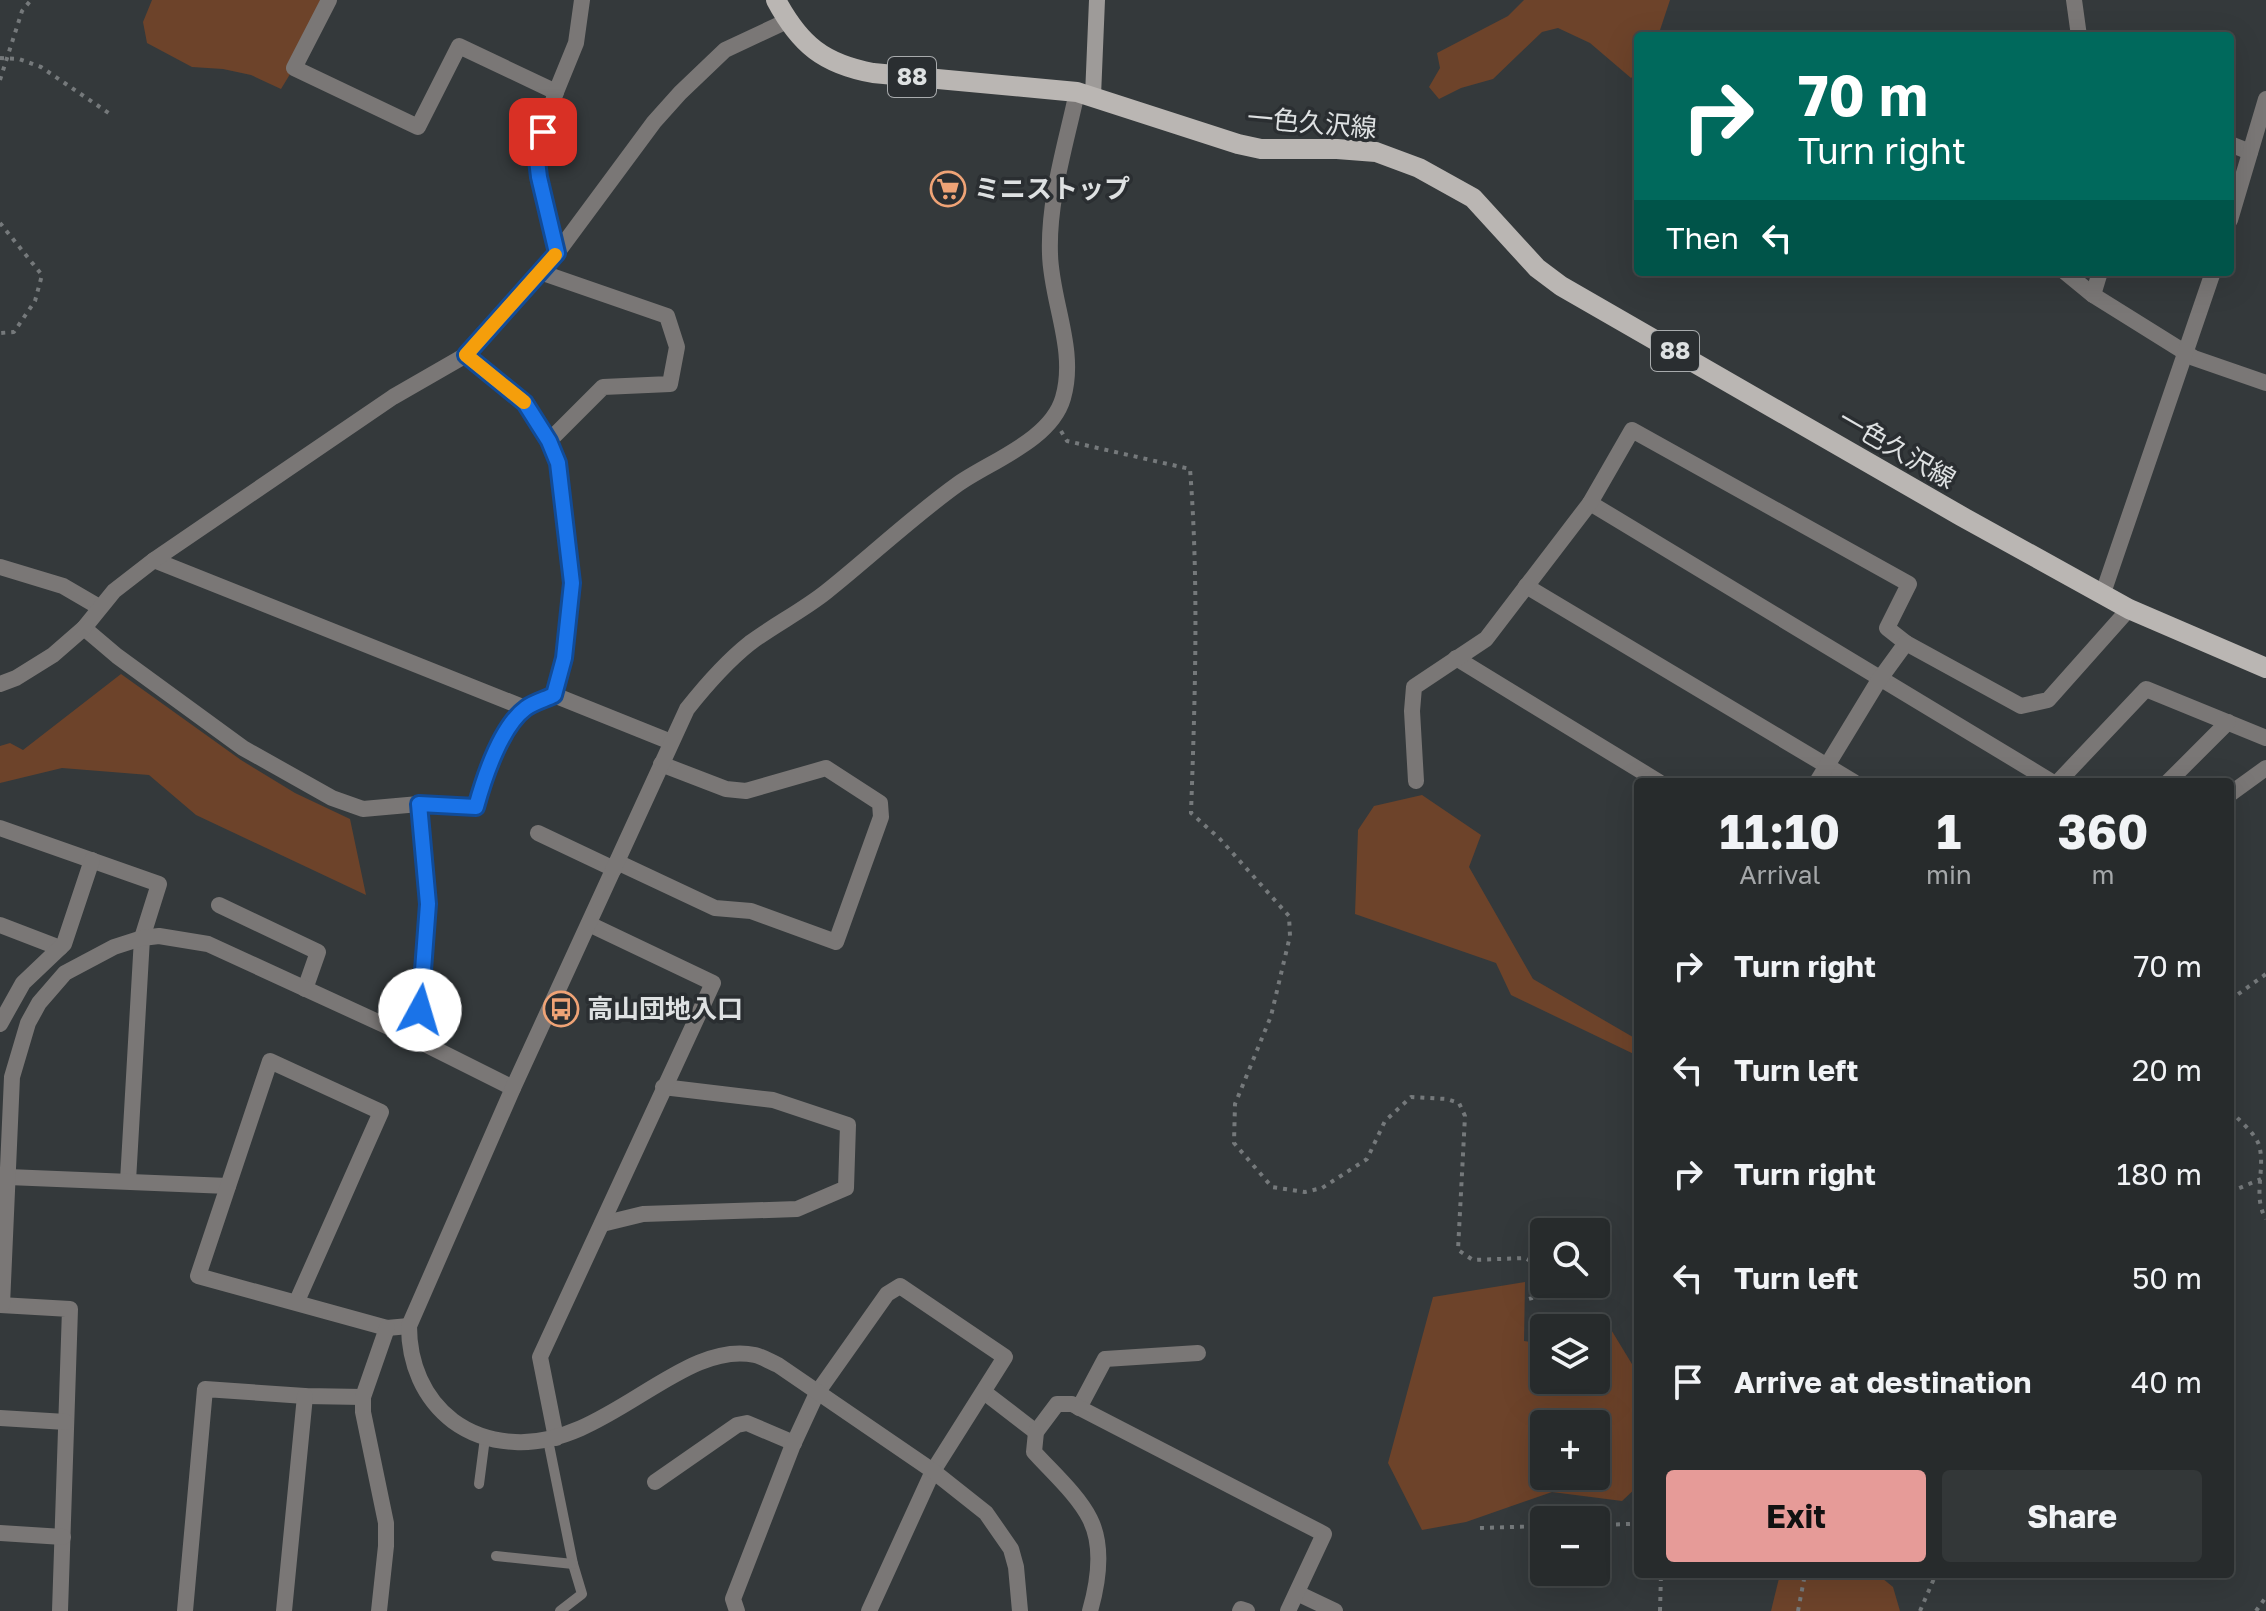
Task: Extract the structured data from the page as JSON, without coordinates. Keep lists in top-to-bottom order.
{
  "streets": {
    "main road": ["88", "一色久沢線"]
  },
  "places": {
    "supermarket": ["ミニストップ"],
    "bus stop": ["高山団地入口"]
  },
  "page": {
    "turn": ["70 m", "Turn right"],
    "then": "Then",
    "eta": [
      "11:10",
      "Arrival",
      "1",
      "min",
      "360",
      "m"
    ],
    "list": [
      {
        "name": "Turn right",
        "value": "70 m"
      },
      {
        "name": "Turn left",
        "value": "20 m"
      },
      {
        "name": "Turn right",
        "value": "180 m"
      },
      {
        "name": "Turn left",
        "value": "50 m"
      },
      {
        "name": "Arrive at destination",
        "value": "40 m"
      }
    ],
    "map_buttons": ["+", "−"],
    "buttons": ["Exit", "Share"]
  }
}
